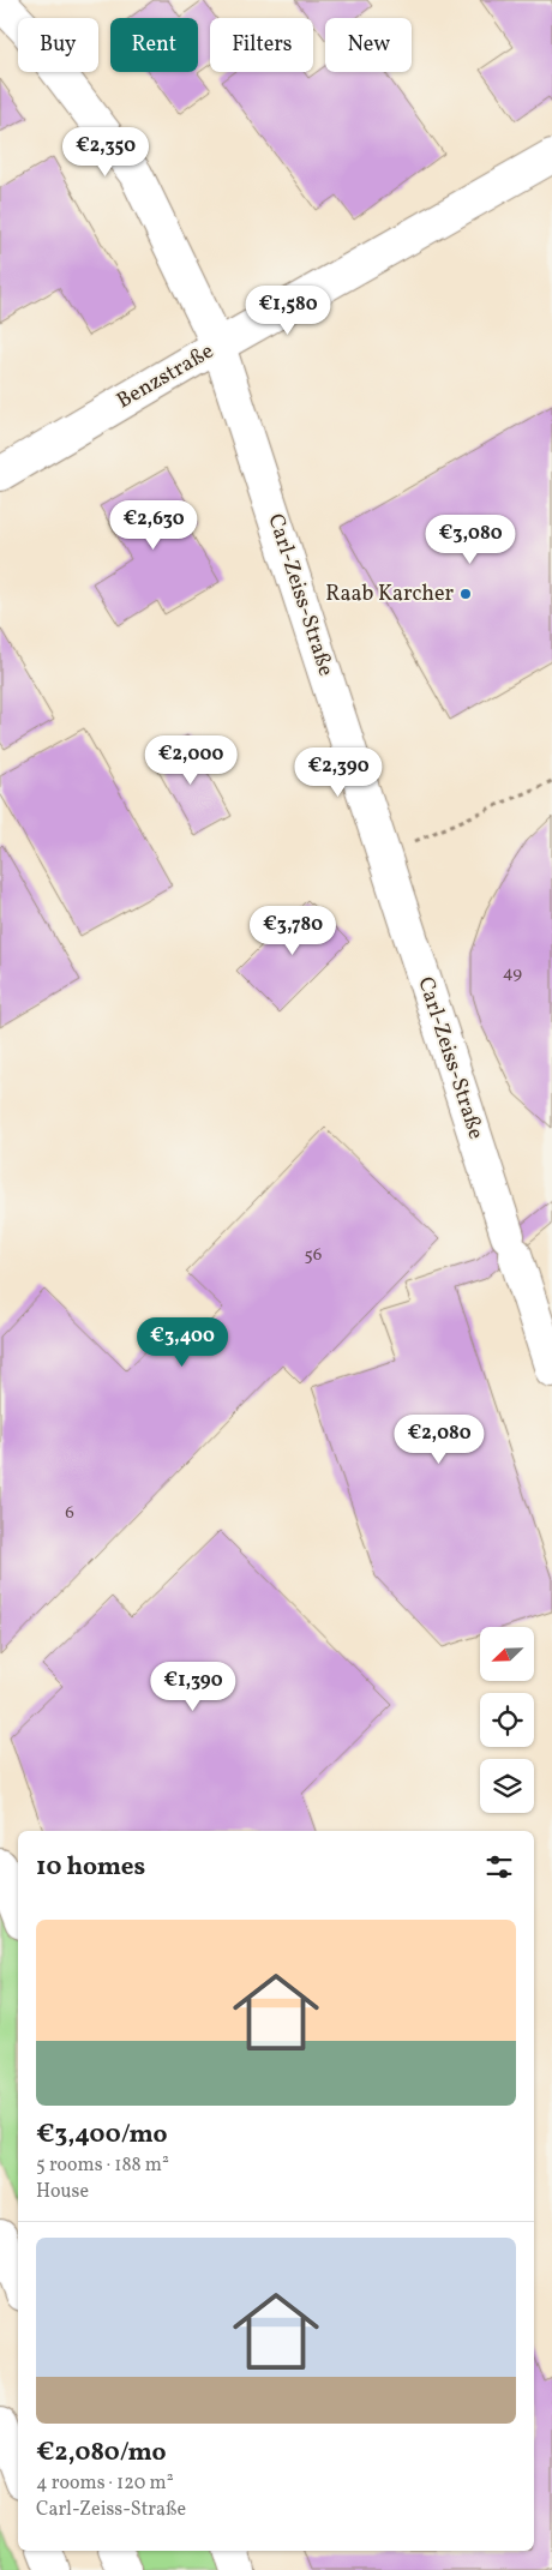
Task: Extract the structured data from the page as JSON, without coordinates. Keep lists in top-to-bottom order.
{
  "streets": {
    "main road": ["Benzstraße", "Carl-Zeiss-Straße"]
  },
  "crossings": [
    ["Benzstraße", "Carl-Zeiss-Straße"]
  ],
  "places": ["Raab Karcher"],
  "house_numbers": ["49", "56", "6"],
  "north": "bottom left",
  "page": {
    "chip": [
      "Buy",
      "Rent",
      "Filters",
      "New"
    ],
    "price": [
      "€2,350",
      "€1,580",
      "€2,630",
      "€3,080",
      "€2,000",
      "€2,390",
      "€3,780",
      "€3,400",
      "€2,080",
      "€1,390"
    ],
    "heading": "10 homes",
    "list": [
      {
        "name": "€3,400/mo",
        "note": "5 rooms · 188 m² · House"
      },
      {
        "name": "€2,080/mo",
        "note": "4 rooms · 120 m² · Carl-Zeiss-Straße"
      }
    ]
  }
}
